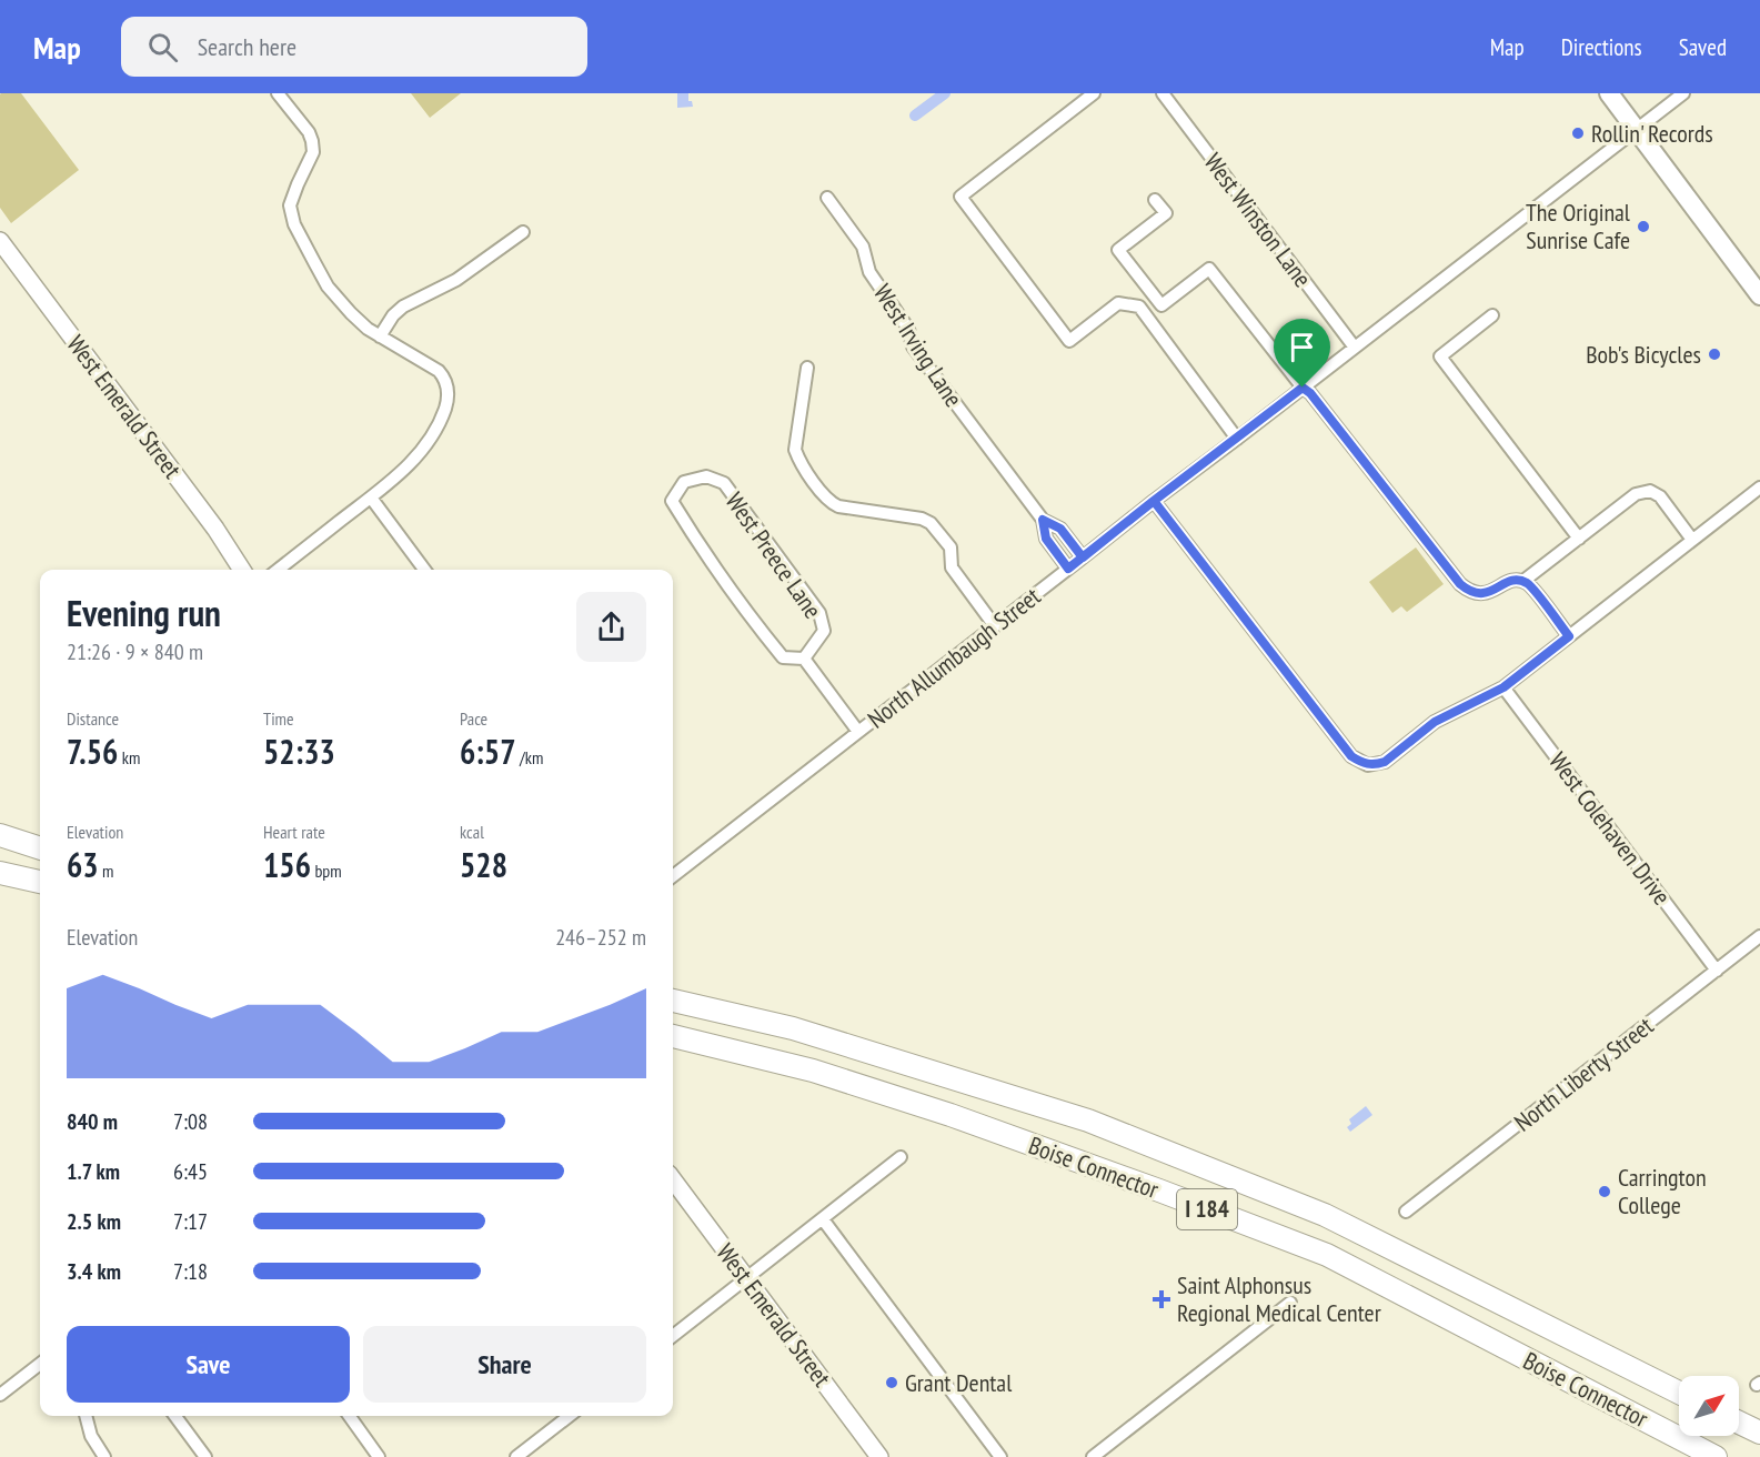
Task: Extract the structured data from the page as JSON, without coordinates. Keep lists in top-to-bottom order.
{
  "streets": {
    "highway": ["Boise Connector", "I 184"],
    "main road": ["West Emerald Street"],
    "street": [
      "West Winston Lane",
      "West Irving Lane",
      "West Preece Lane",
      "North Allumbaugh Street",
      "West Colehaven Drive",
      "North Liberty Street"
    ]
  },
  "crossings": [
    ["West Winston Lane", "North Allumbaugh Street"],
    ["West Irving Lane", "North Allumbaugh Street"],
    ["West Preece Lane", "North Allumbaugh Street"],
    ["West Colehaven Drive", "North Liberty Street"]
  ],
  "places": {
    "other": [
      "Rollin' Records",
      "The Original Sunrise Cafe",
      "Bob's Bicycles",
      "Carrington College",
      "Grant Dental"
    ],
    "health": ["Saint Alphonsus Regional Medical Center"]
  },
  "north": "top right",
  "page": {
    "header": "Map",
    "search": "Search here",
    "nav": ["Map", "Directions", "Saved"],
    "heading": ["Evening run", "21:26 · 9 × 840 m"],
    "stats": [
      ["Distance", "7.56 km"],
      ["Time", "52:33"],
      ["Pace", "6:57 /km"],
      ["Elevation", "63 m"],
      ["Heart rate", "156 bpm"],
      ["kcal", "528"]
    ],
    "chart": ["Elevation", "246–252 m"],
    "list": [
      {
        "name": "840 m",
        "note": "7:08"
      },
      {
        "name": "1.7 km",
        "note": "6:45"
      },
      {
        "name": "2.5 km",
        "note": "7:17"
      },
      {
        "name": "3.4 km",
        "note": "7:18"
      }
    ],
    "buttons": ["Save", "Share"]
  }
}
